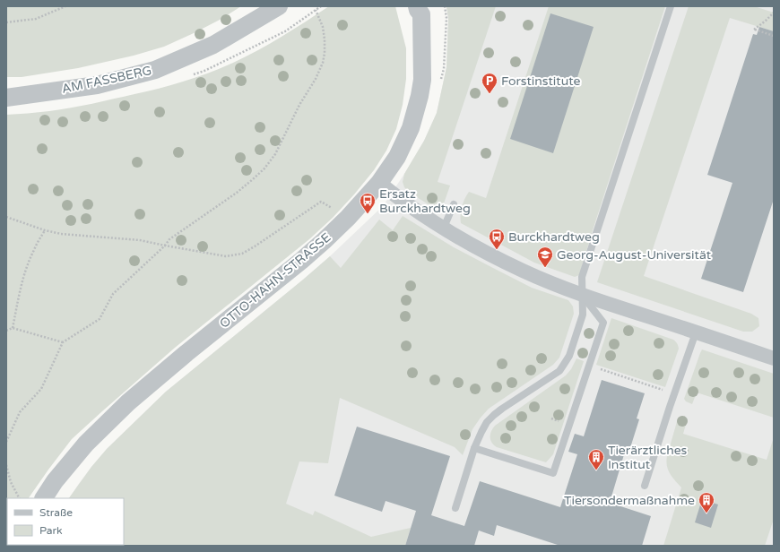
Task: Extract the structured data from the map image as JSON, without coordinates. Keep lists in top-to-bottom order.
{
  "streets": {
    "street": ["AM FASSBERG", "OTTO-HAHN-STRASSE"]
  },
  "places": {
    "parking": ["Forstinstitute"],
    "bus stop": ["Ersatz Burckhardtweg", "Burckhardtweg"],
    "school or university": ["Georg-August-Universität"],
    "building": ["Tierärztliches Institut", "Tiersondermaßnahme"]
  },
  "legend": ["Straße", "Park"]
}
